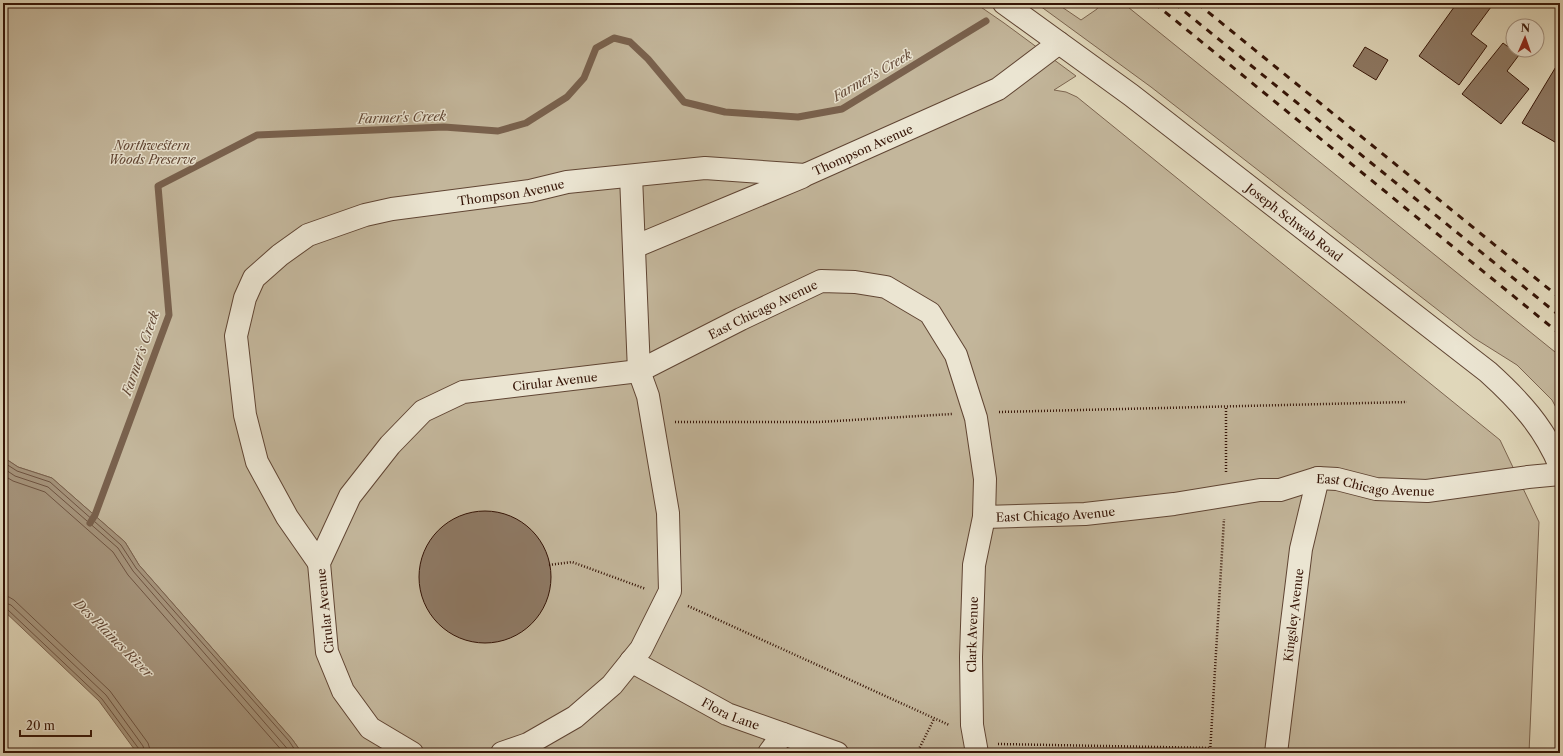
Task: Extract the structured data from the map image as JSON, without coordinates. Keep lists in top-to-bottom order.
{
  "streets": {
    "street": [
      "Thompson Avenue",
      "Joseph Schwab Road",
      "East Chicago Avenue",
      "Cirular Avenue",
      "Kingsley Avenue",
      "Clark Avenue",
      "Flora Lane"
    ]
  },
  "crossings": [
    ["Thompson Avenue", "Joseph Schwab Road"],
    ["Thompson Avenue", "Cirular Avenue"],
    ["East Chicago Avenue", "Cirular Avenue"],
    ["East Chicago Avenue", "Kingsley Avenue"],
    ["East Chicago Avenue", "Clark Avenue"]
  ],
  "water": ["Farmer's Creek", "Des Plaines River"],
  "parks": ["Northwestern Woods Preserve"],
  "scale_bar": "20 m",
  "north": "top"
}
